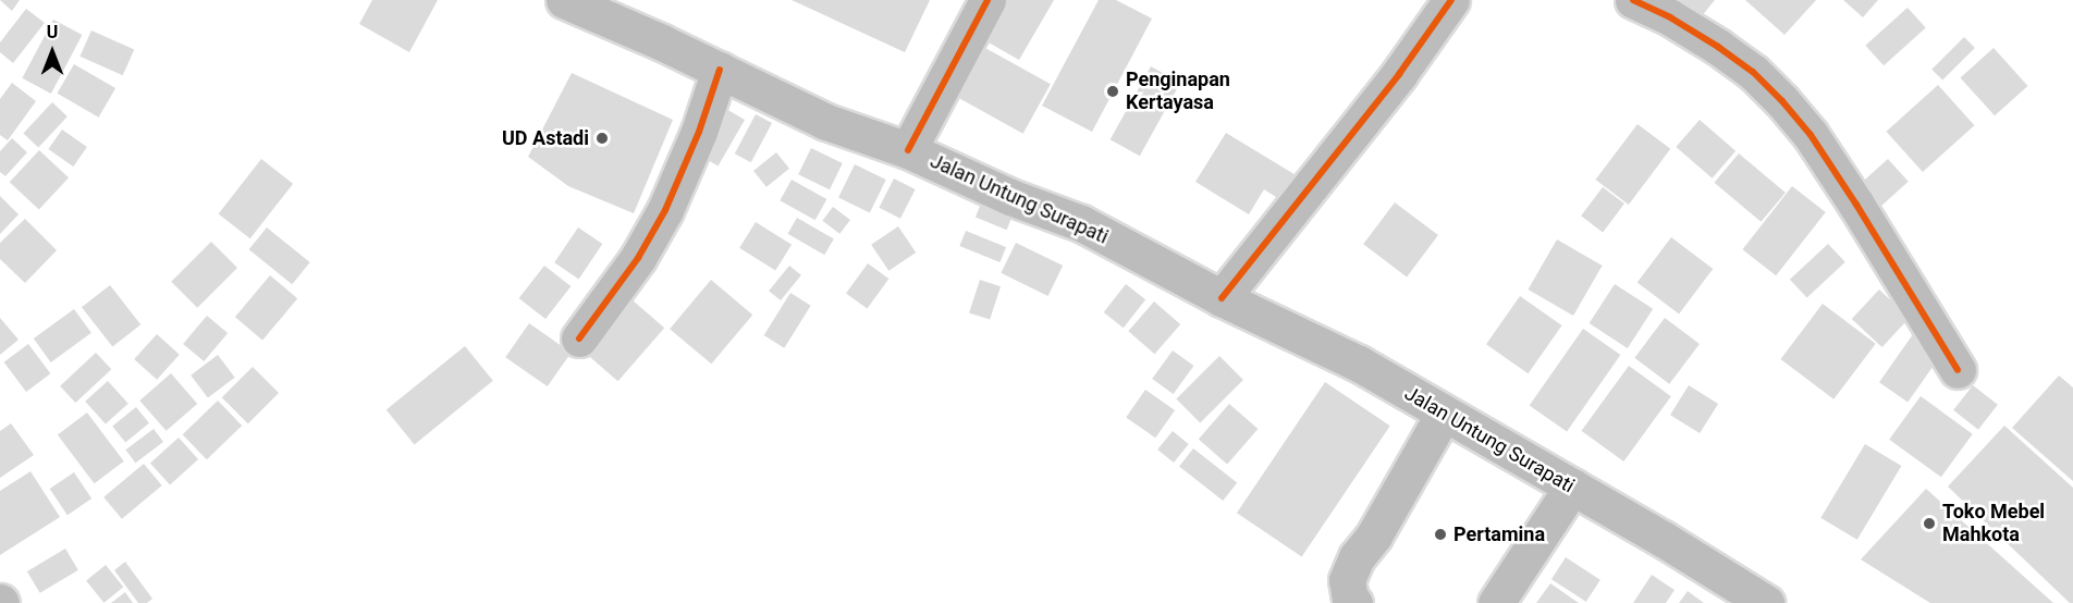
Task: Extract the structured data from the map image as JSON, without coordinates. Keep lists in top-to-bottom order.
{
  "streets": {
    "main road": ["Jalan Untung Surapati"]
  },
  "places": [
    "Penginapan Kertayasa",
    "UD Astadi",
    "Toko Mebel Mahkota",
    "Pertamina"
  ],
  "north": "top"
}
